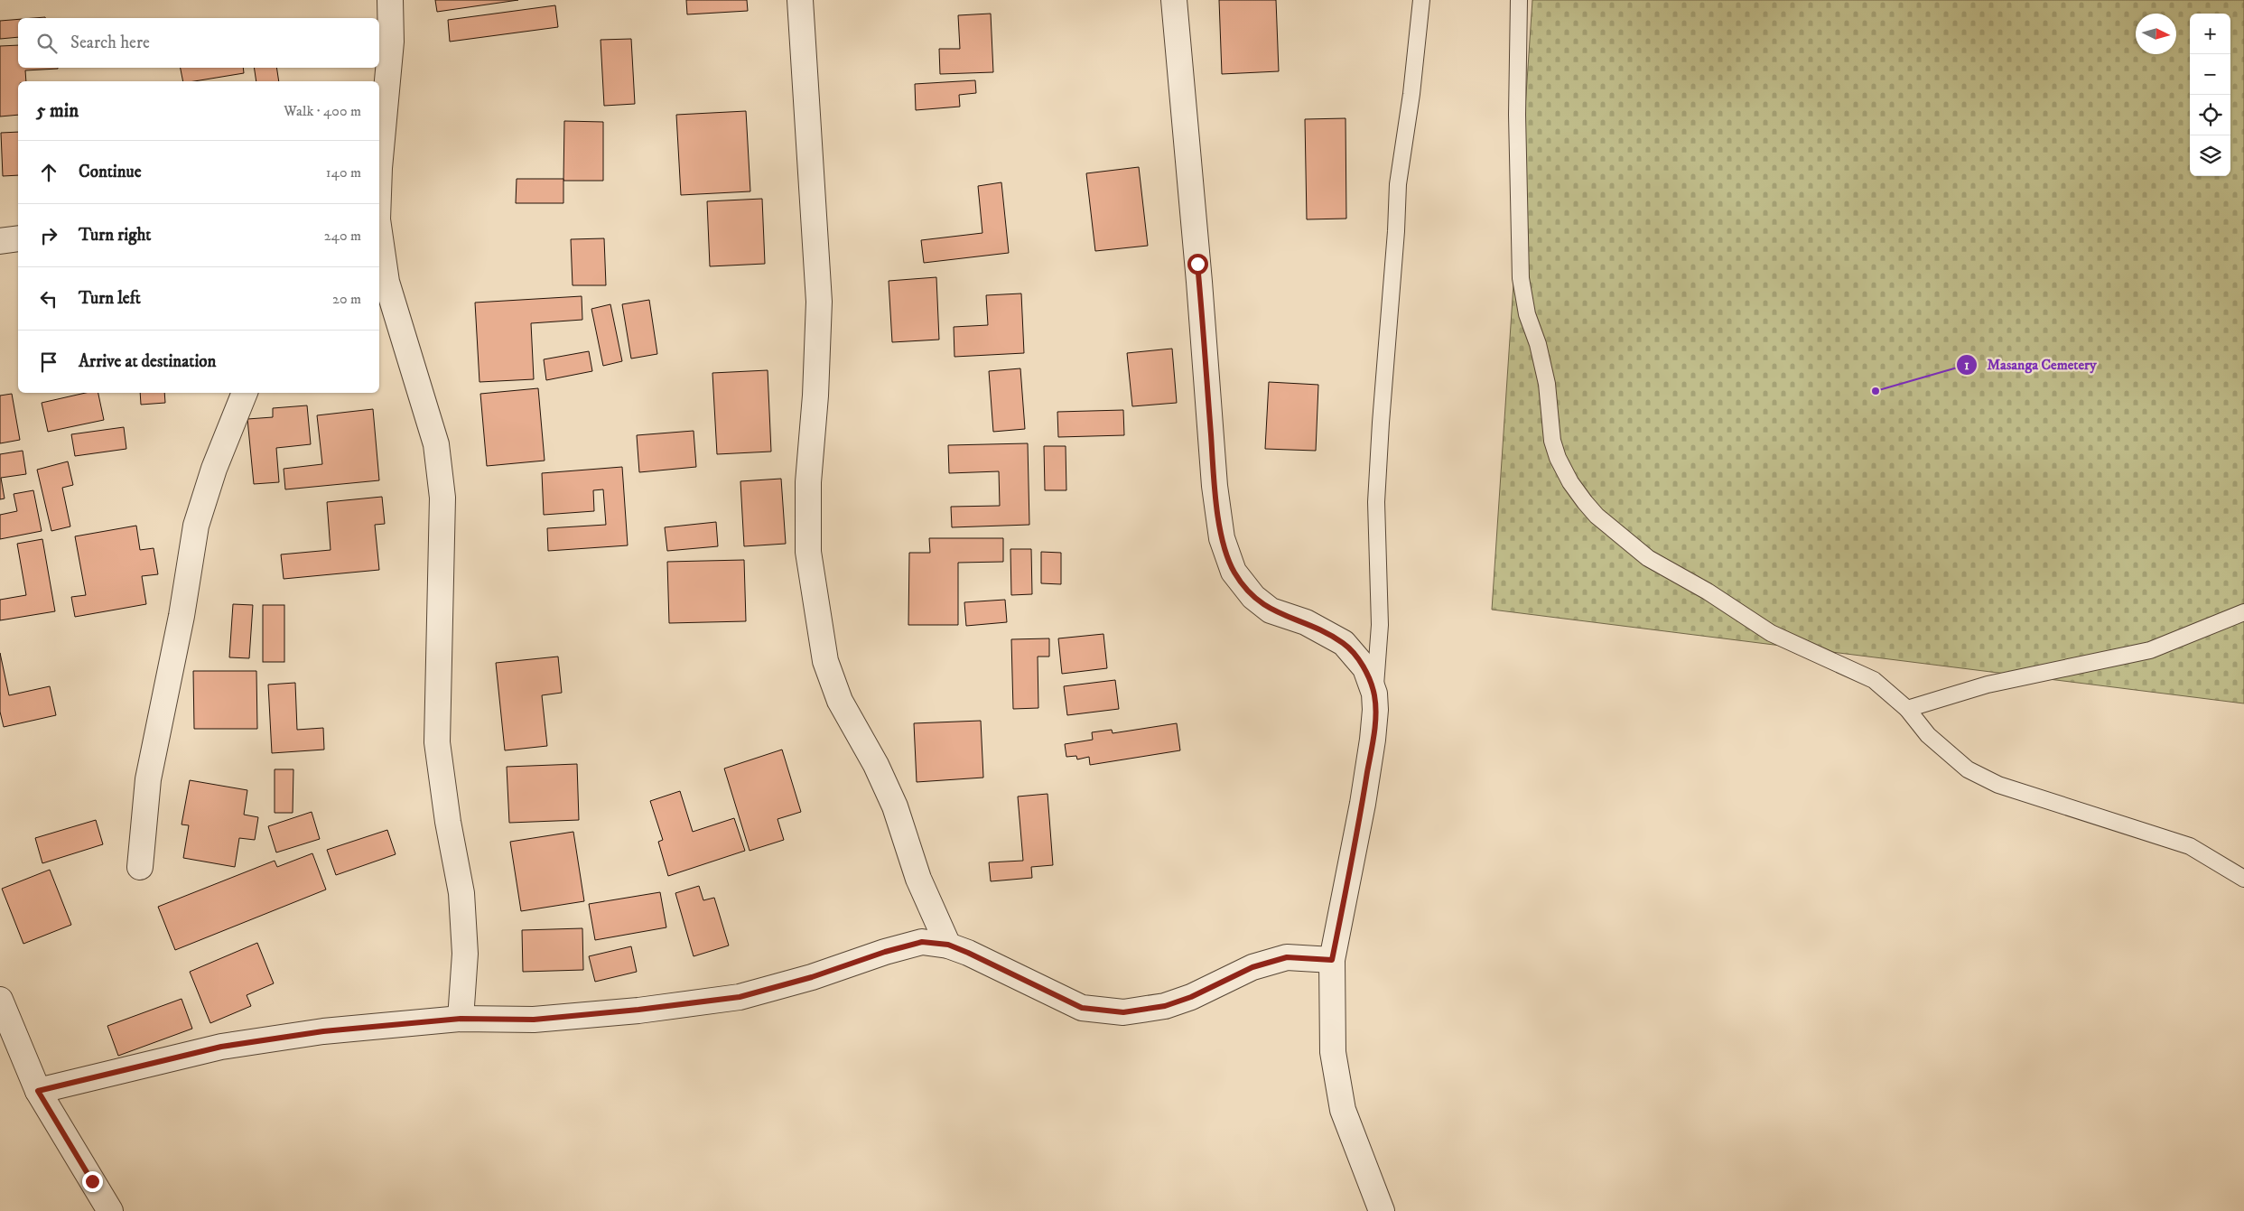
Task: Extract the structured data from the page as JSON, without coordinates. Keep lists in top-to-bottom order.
{
  "places": ["Masanga Cemetery"],
  "north": "right",
  "page": {
    "map_buttons": ["+", "−"],
    "search": "Search here",
    "heading": ["5 min", "Walk · 400 m"],
    "list": [
      ["Continue", "140 m"],
      ["Turn right", "240 m"],
      ["Turn left", "20 m"],
      "Arrive at destination"
    ]
  }
}
